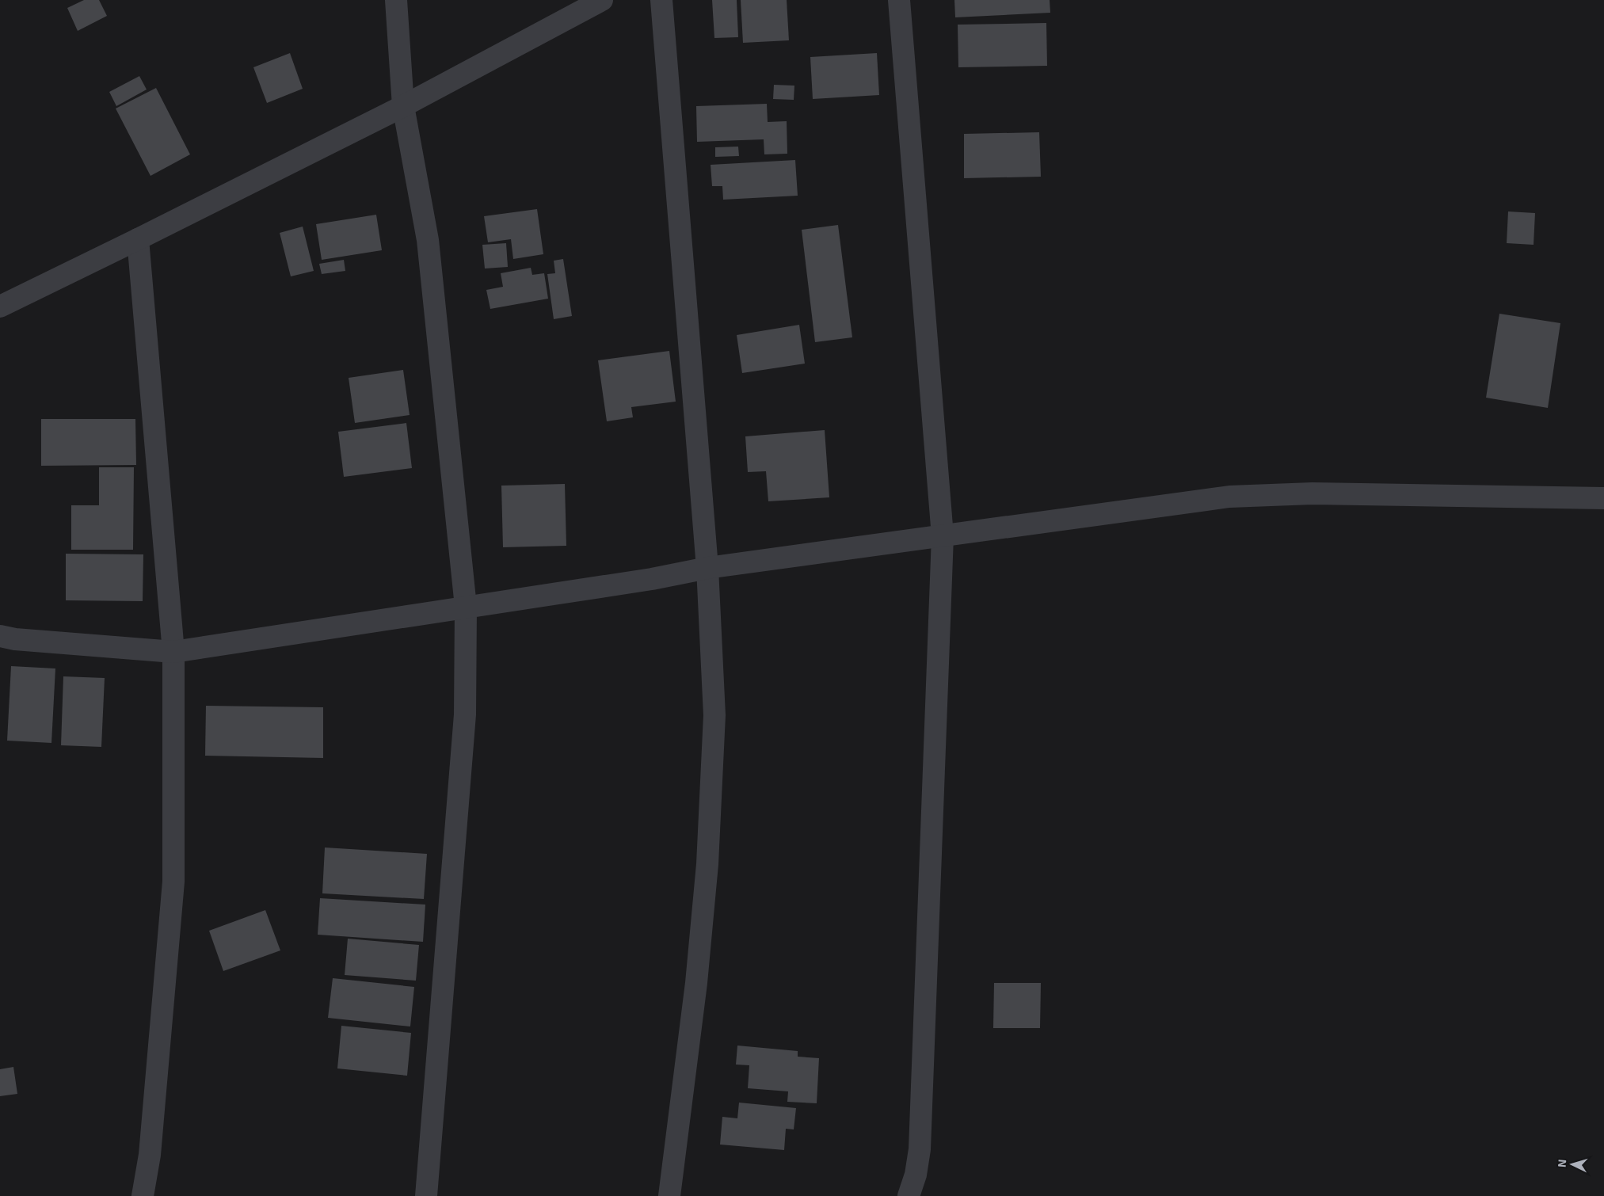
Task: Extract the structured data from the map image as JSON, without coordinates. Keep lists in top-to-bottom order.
{
  "north": "left"
}
